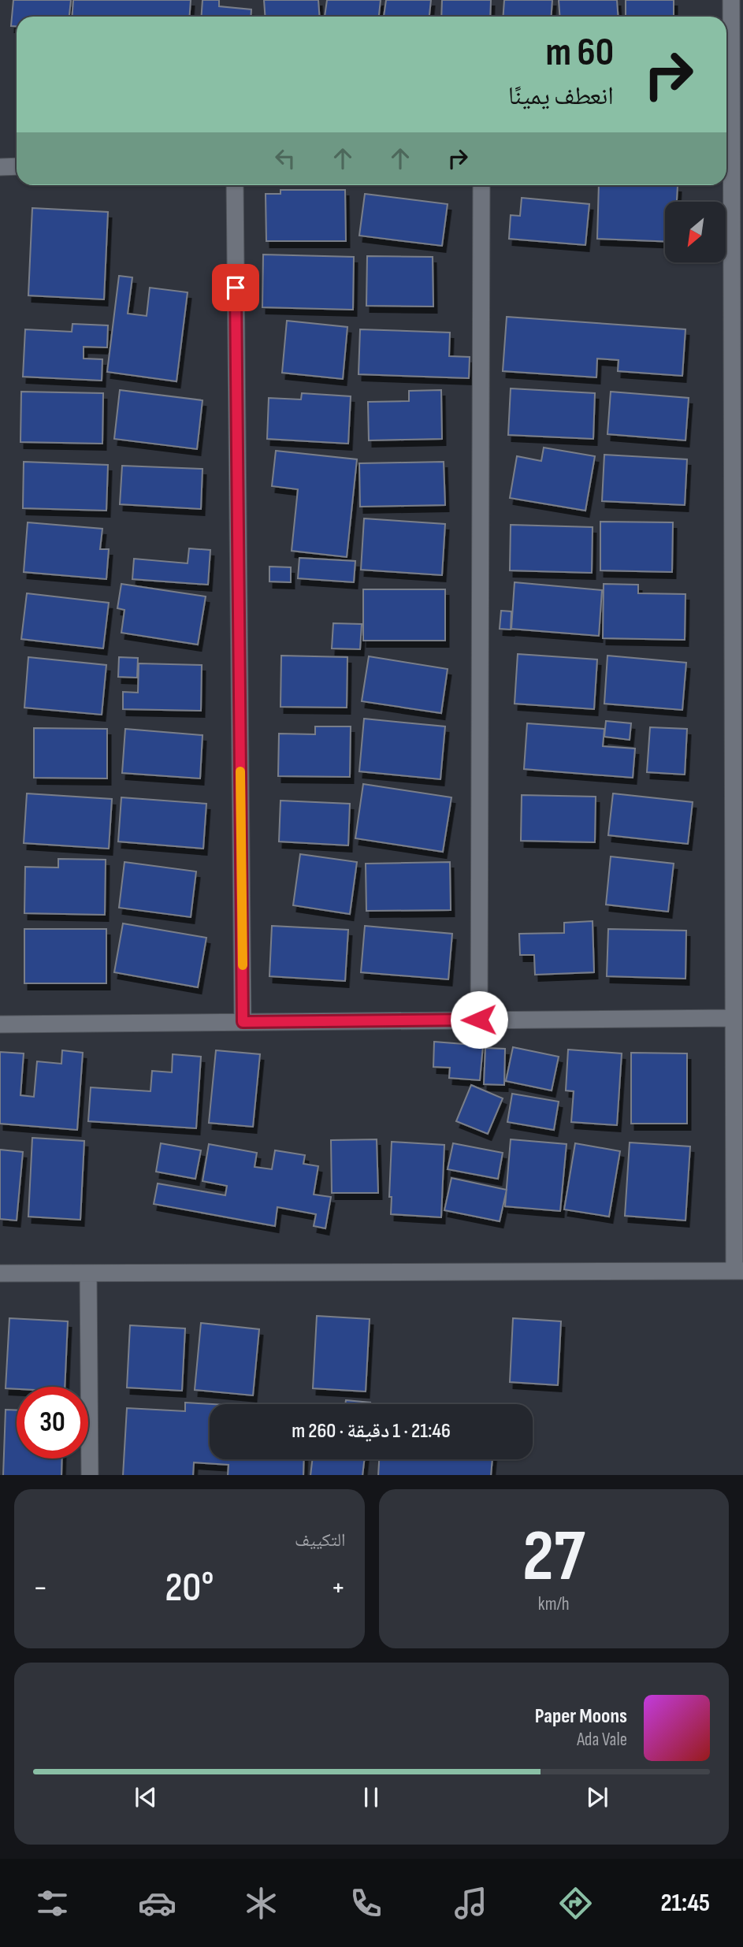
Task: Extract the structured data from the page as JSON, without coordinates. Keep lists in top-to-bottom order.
{
  "north": "bottom left",
  "page": {
    "turn": ["60 m", "انعطف يمينًا"],
    "limit": "30",
    "trip": "21:46 · 1 دقيقة · 260 m",
    "tile": [
      ["27", "km/h"],
      "التكييف"
    ],
    "heat": ["−", "20°", "+"],
    "song": ["Paper Moons", "Ada Vale"],
    "tabs": "21:45"
  }
}
